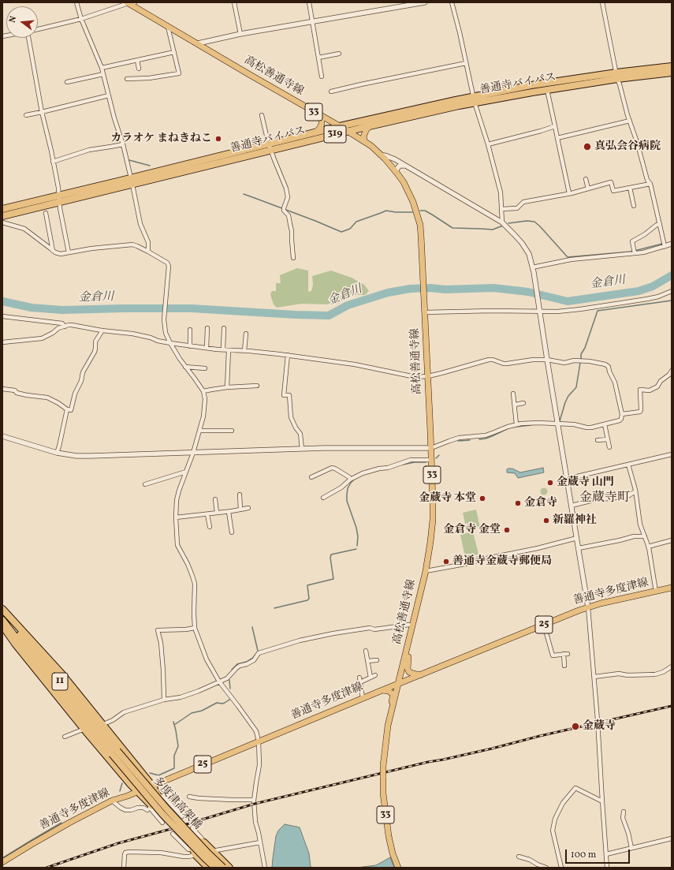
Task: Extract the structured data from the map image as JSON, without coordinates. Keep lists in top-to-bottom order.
{
  "streets": {
    "highway": [
      "善通寺バイパス",
      "319",
      "11",
      "多度津高架橋"
    ],
    "main road": [
      "高松善通寺線",
      "33",
      "善通寺多度津線",
      "25"
    ]
  },
  "crossings": [
    ["高松善通寺線", "善通寺バイパス"],
    ["高松善通寺線", "善通寺多度津線"],
    ["11", "多度津高架橋"]
  ],
  "districts": ["金蔵寺町"],
  "water": ["金倉川"],
  "places": [
    "カラオケ まねきねこ",
    "真弘会谷病院",
    "金蔵寺 山門",
    "金蔵寺 本堂",
    "金倉寺",
    "新羅神社",
    "金倉寺 金堂",
    "善通寺金蔵寺郵便局",
    "金蔵寺"
  ],
  "scale_bar": "100 m",
  "north": "left"
}
